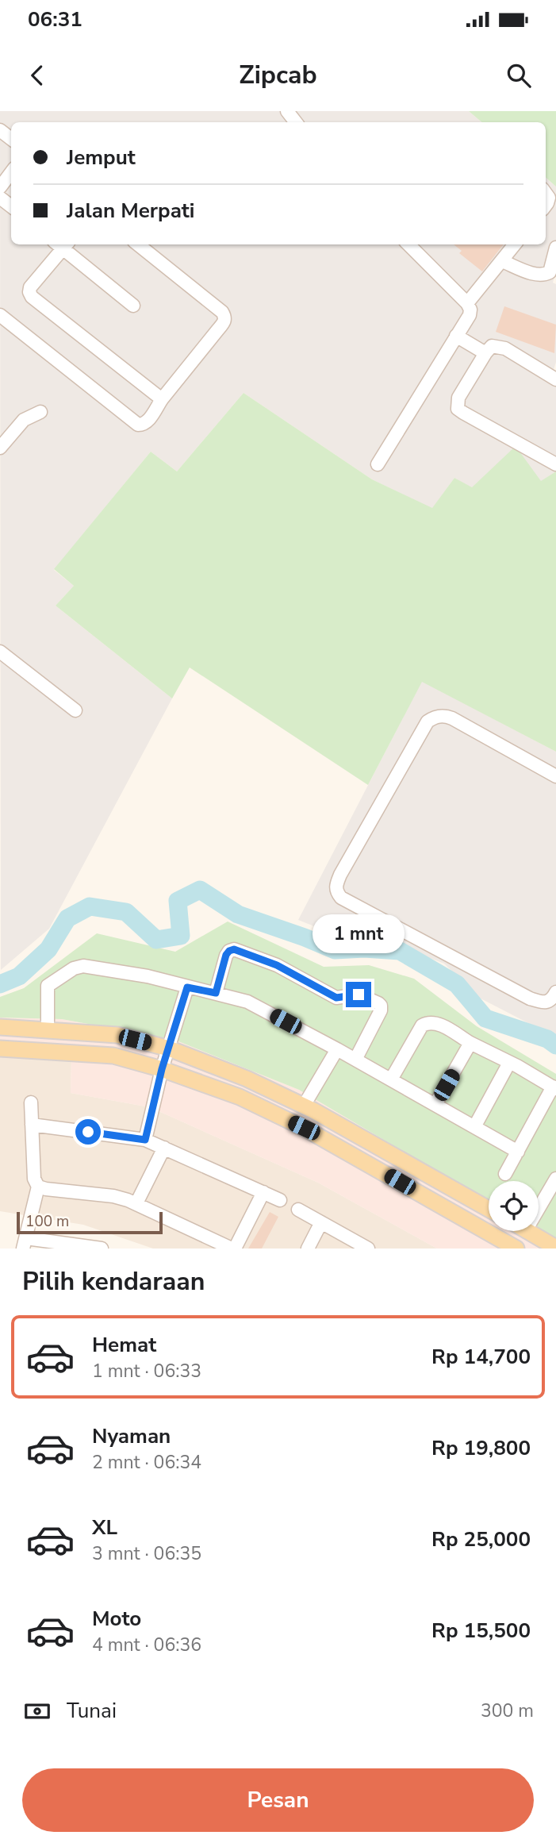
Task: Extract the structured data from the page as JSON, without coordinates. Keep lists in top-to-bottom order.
{
  "scale_bar": "100 m",
  "page": {
    "status": "06:31",
    "header": "Zipcab",
    "banner": ["Jemput", "Jalan Merpati"],
    "bubble": "1 mnt",
    "scale": "100 m",
    "heading": "Pilih kendaraan",
    "list": [
      {
        "name": "Hemat",
        "note": "1 mnt · 06:33",
        "value": "Rp 14,700"
      },
      {
        "name": "Nyaman",
        "note": "2 mnt · 06:34",
        "value": "Rp 19,800"
      },
      {
        "name": "XL",
        "note": "3 mnt · 06:35",
        "value": "Rp 25,000"
      },
      {
        "name": "Moto",
        "note": "4 mnt · 06:36",
        "value": "Rp 15,500"
      }
    ],
    "pay": ["Tunai", "300 m"],
    "buttons": "Pesan"
  }
}
